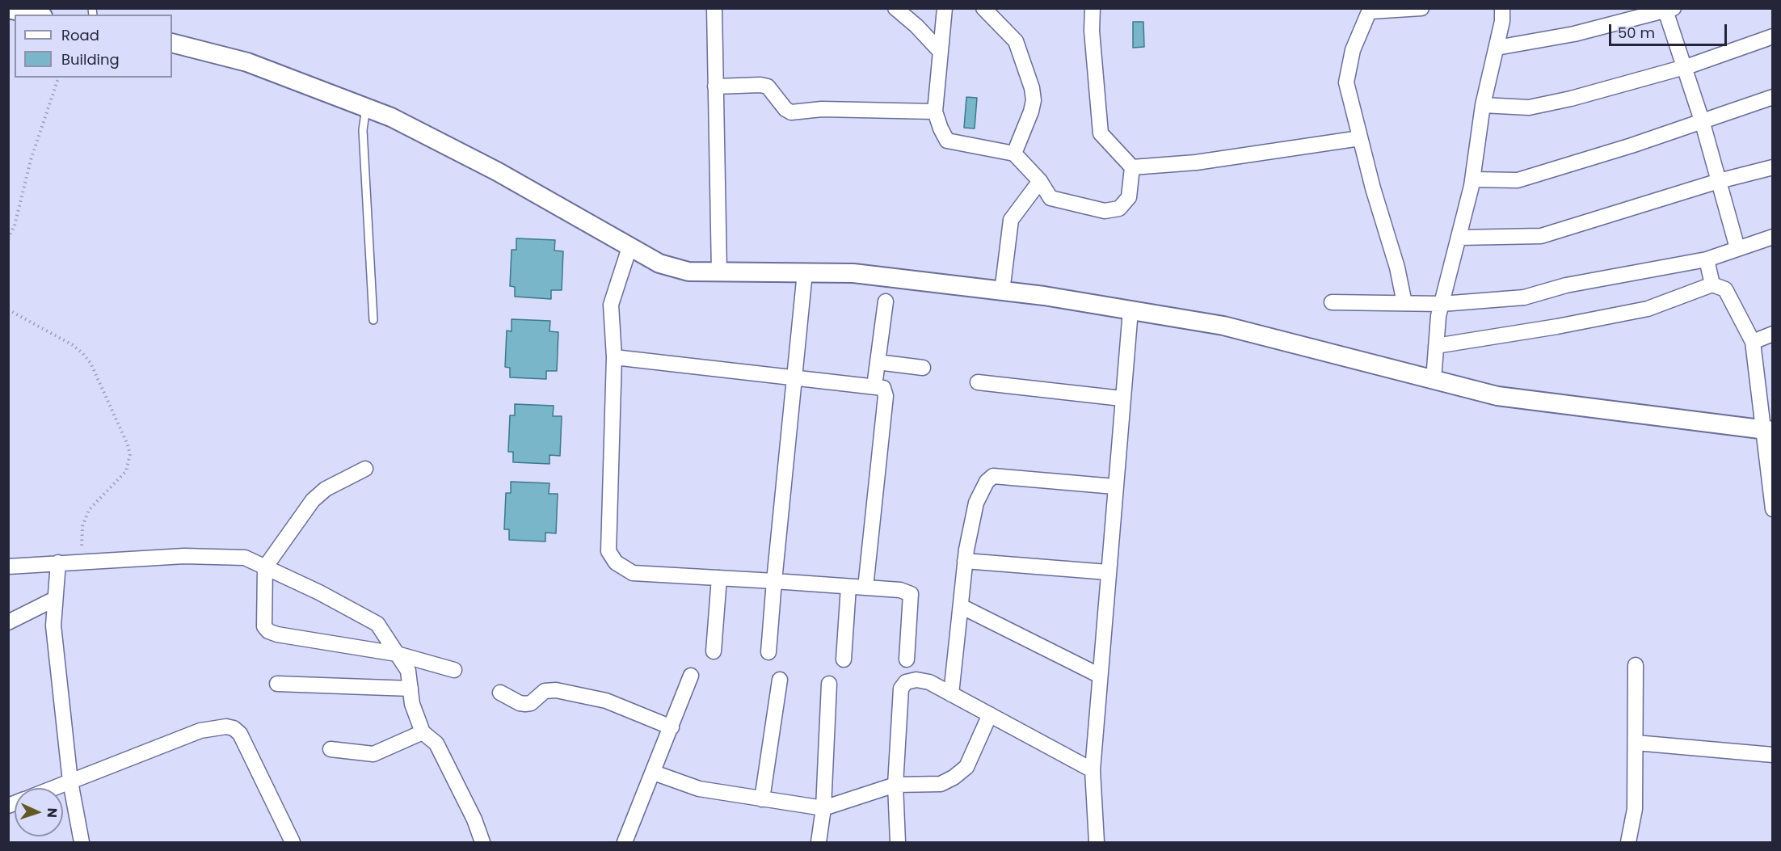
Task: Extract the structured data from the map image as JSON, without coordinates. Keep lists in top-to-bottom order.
{
  "legend": ["Road", "Building"],
  "scale_bar": "50 m",
  "north": "right"
}
